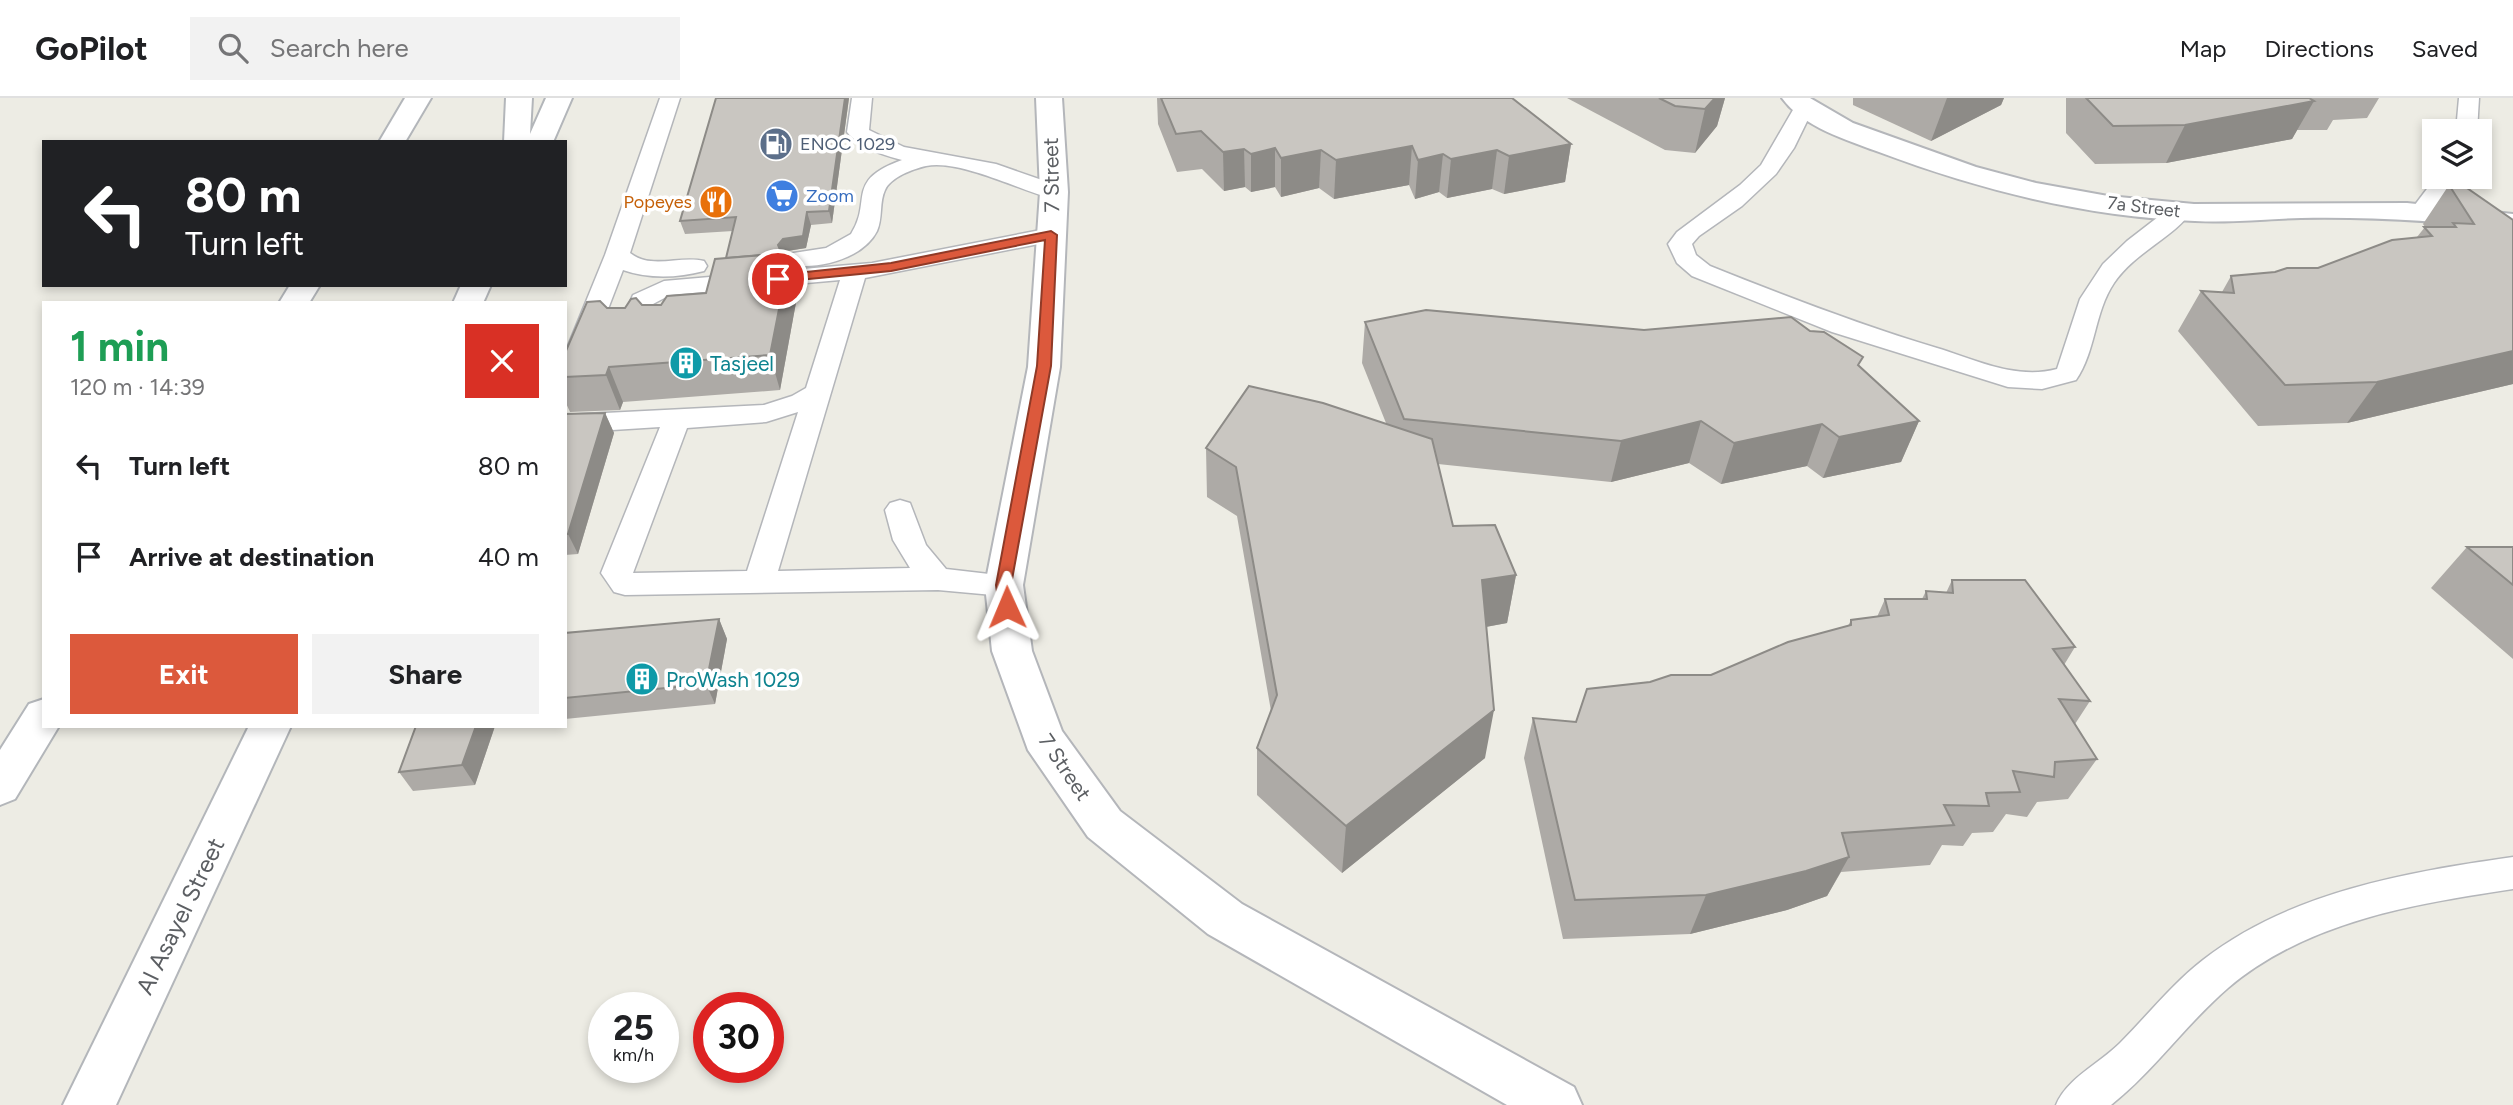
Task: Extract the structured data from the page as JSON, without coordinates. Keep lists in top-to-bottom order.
{
  "streets": {
    "street": ["7 Street", "7a Street", "Al Asayel Street"]
  },
  "places": {
    "fuel station": ["ENOC 1029"],
    "supermarket": ["Zoom"],
    "restaurant": ["Popeyes"],
    "building": ["Tasjeel", "ProWash 1029"]
  },
  "page": {
    "header": "GoPilot",
    "search": "Search here",
    "nav": ["Map", "Directions", "Saved"],
    "turn": ["80 m", "Turn left"],
    "heading": ["1 min", "120 m · 14:39"],
    "list": [
      {
        "name": "Turn left",
        "value": "80 m"
      },
      {
        "name": "Arrive at destination",
        "value": "40 m"
      }
    ],
    "buttons": ["Exit", "Share"],
    "speed": "25 km/h",
    "limit": "30"
  }
}
